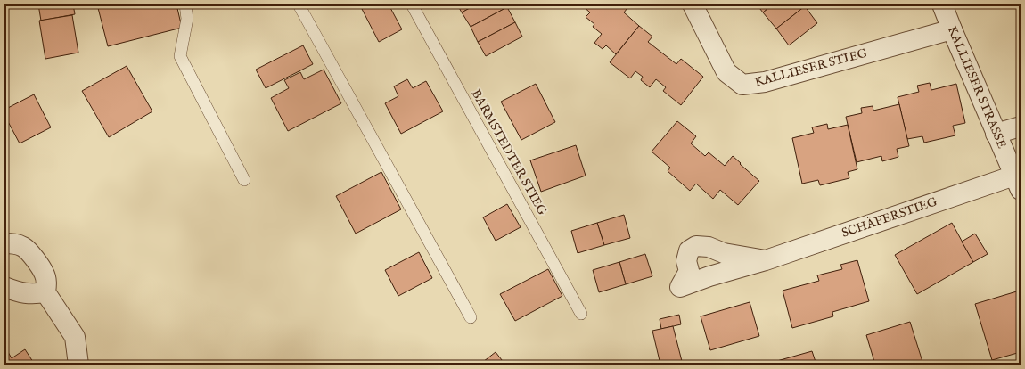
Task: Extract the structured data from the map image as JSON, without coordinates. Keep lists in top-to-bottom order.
{
  "streets": {
    "street": ["KALLIESER STIEG", "KALLIESER STRASSE", "SCHÄFERSTIEG"],
    "lane": ["BARMSTEDTER STIEG"]
  },
  "crossings": [
    ["KALLIESER STIEG", "KALLIESER STRASSE"],
    ["KALLIESER STRASSE", "SCHÄFERSTIEG"]
  ]
}
